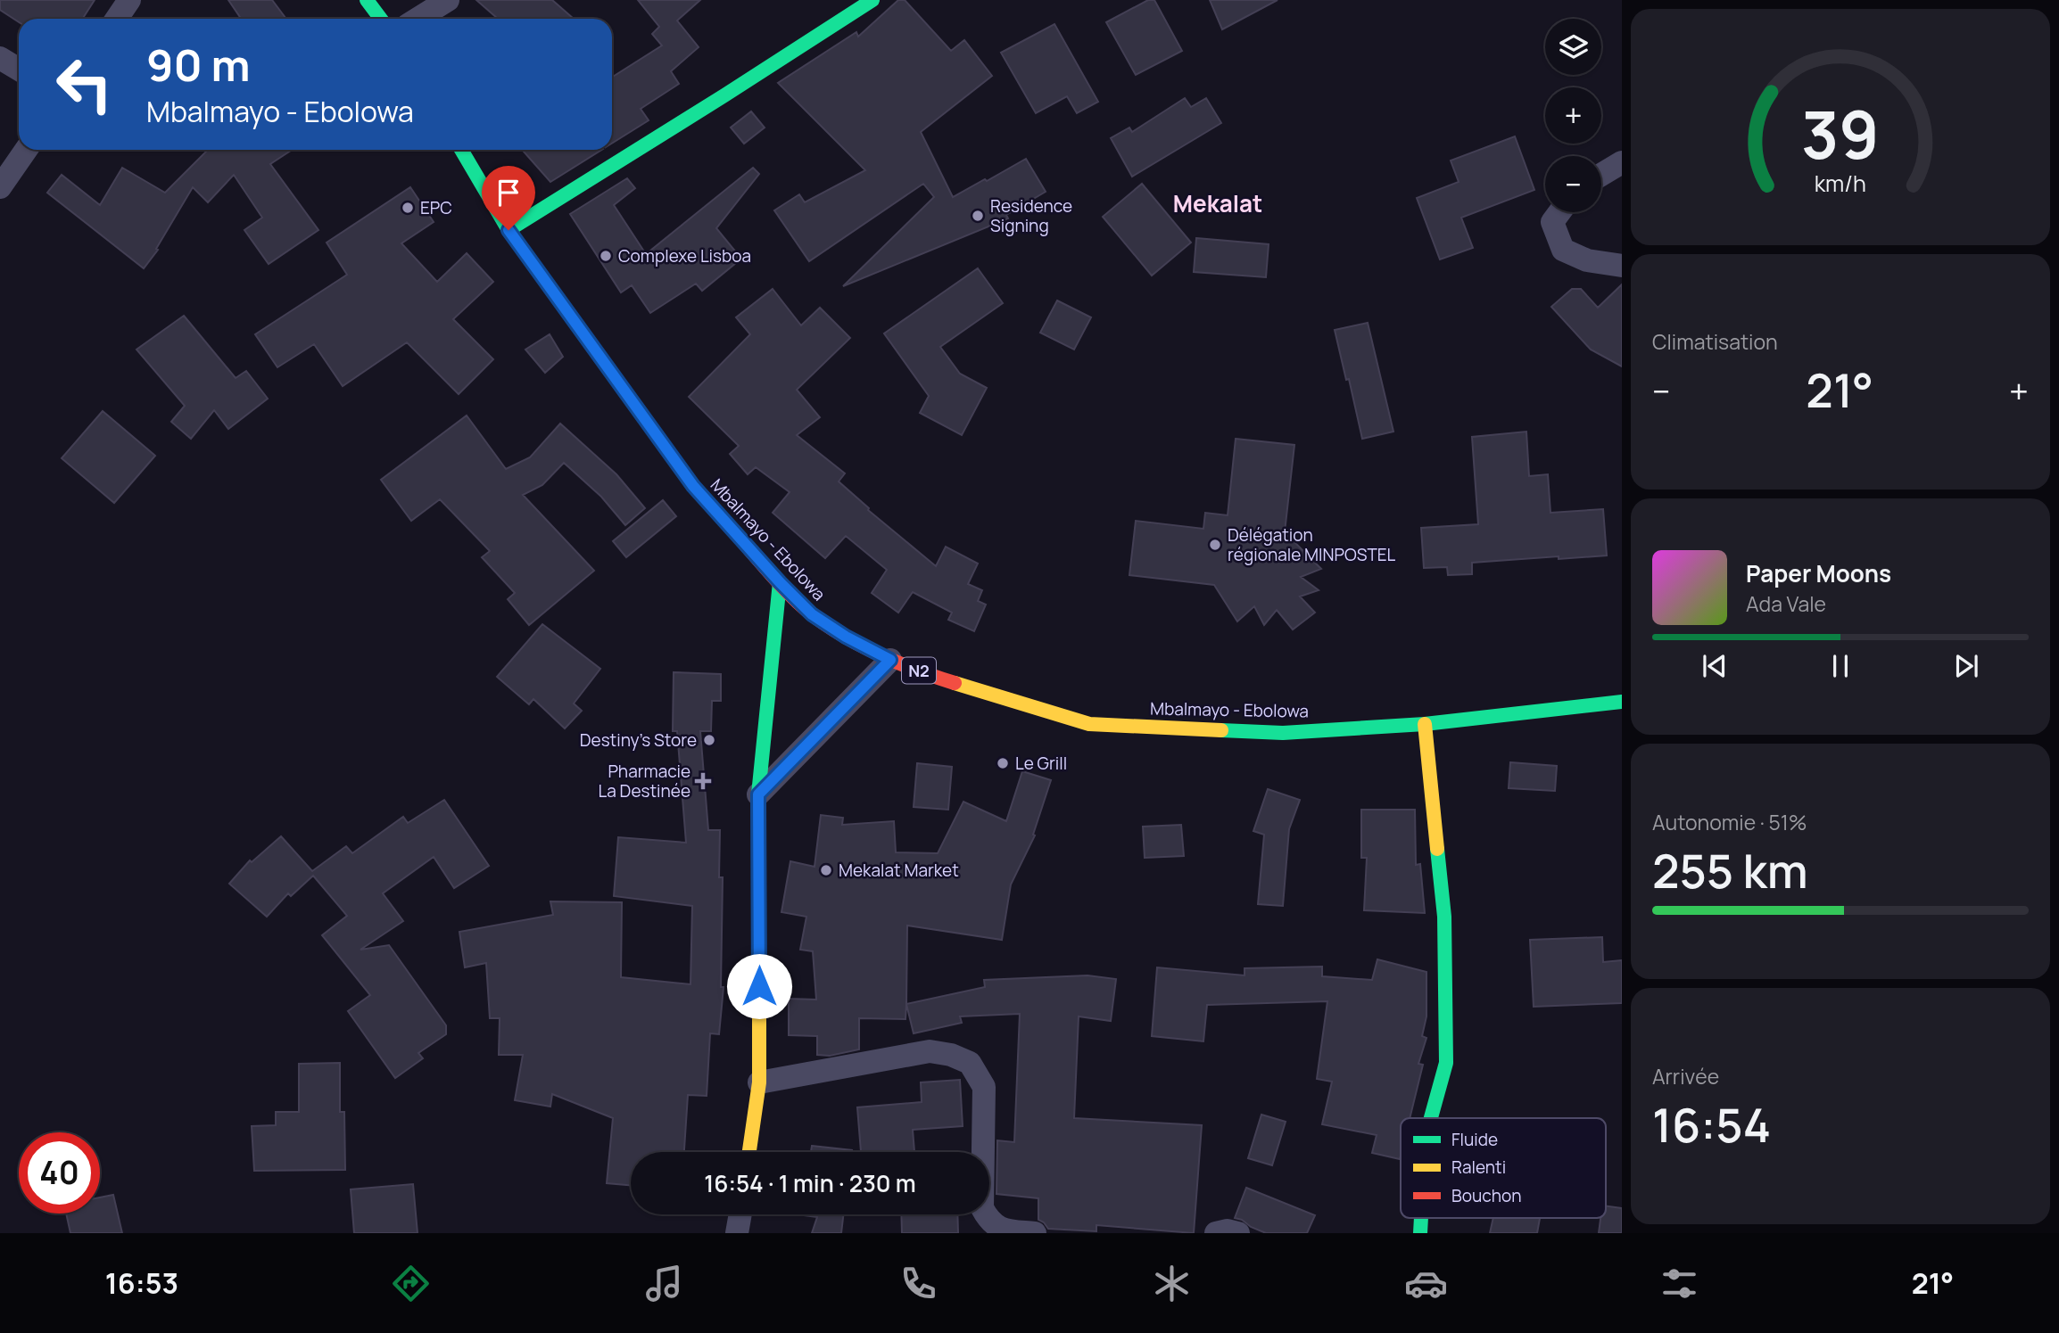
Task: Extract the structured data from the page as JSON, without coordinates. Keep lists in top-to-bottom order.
{
  "streets": {
    "main road": ["Mbalmayo - Ebolowa", "N2"]
  },
  "districts": ["Mekalat"],
  "places": {
    "other": [
      "EPC",
      "Residence Signing",
      "Complexe Lisboa",
      "Délégation régionale MINPOSTEL",
      "Destiny’s Store",
      "Le Grill",
      "Mekalat Market"
    ],
    "health": ["Pharmacie La Destinée"]
  },
  "legend": ["Fluide", "Ralenti", "Bouchon"],
  "page": {
    "map_buttons": ["+", "−"],
    "turn": ["90 m", "Mbalmayo - Ebolowa"],
    "tile": [
      "Climatisation",
      ["Autonomie · 51%", "255 km"],
      ["Arrivée", "16:54"]
    ],
    "heat": ["−", "21°", "+"],
    "song": ["Paper Moons", "Ada Vale"],
    "limit": "40",
    "trip": "16:54 · 1 min · 230 m",
    "tabs": ["16:53", "21°"],
    "gauge": ["39", "km/h"]
  }
}
